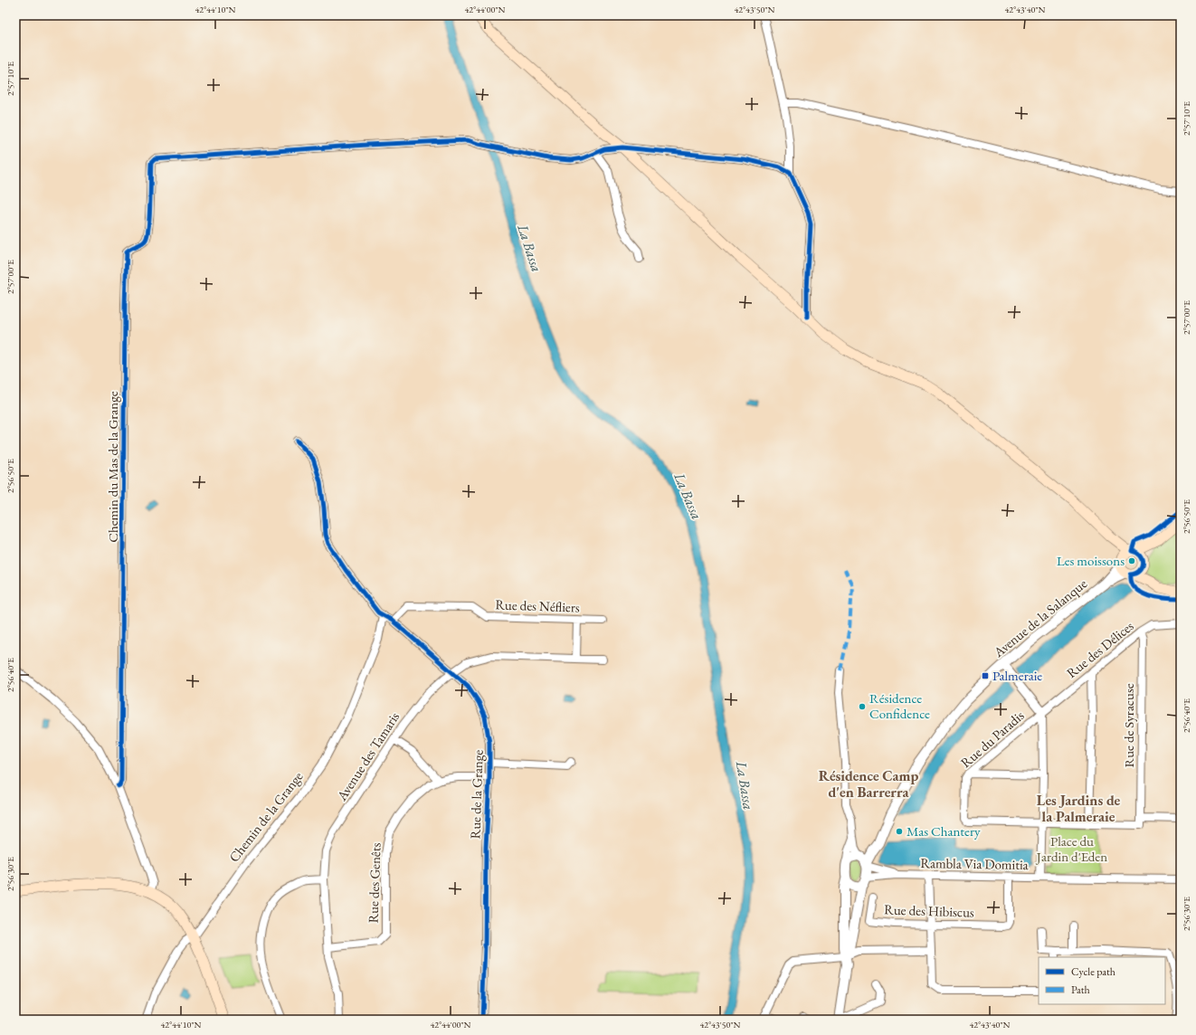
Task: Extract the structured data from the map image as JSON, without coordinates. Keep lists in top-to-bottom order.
{
  "streets": {
    "street": [
      "Chemin du Mas de la Grange",
      "Rue des Néfliers",
      "Avenue de la Salanque",
      "Rue des Délices",
      "Rue de Syracuse",
      "Rue du Paradis",
      "Avenue des Tamaris",
      "Rue de la Grange",
      "Chemin de la Grange",
      "Rambla Via Domitia",
      "Rue des Genêts",
      "Rue des Hibiscus"
    ]
  },
  "crossings": [
    ["Rue des Néfliers", "Rue de la Grange"],
    ["Avenue de la Salanque", "Rambla Via Domitia"],
    ["Rue des Délices", "Rue de Syracuse"],
    ["Rue des Délices", "Rue du Paradis"],
    ["Avenue des Tamaris", "Rue de la Grange"],
    ["Avenue des Tamaris", "Rue des Genêts"],
    ["Rue de la Grange", "Chemin de la Grange"],
    ["Rue de la Grange", "Rue des Genêts"],
    ["Rambla Via Domitia", "Rue des Hibiscus"]
  ],
  "districts": ["Résidence Camp d'en Barrerra", "Les Jardins de la Palmeraie"],
  "water": ["La Bassa"],
  "parks": ["Place du Jardin d'Eden"],
  "places": {
    "other": ["Les moissons", "Résidence Confidence", "Mas Chantery"],
    "transit": ["Palmeraie"]
  },
  "legend": ["Cycle path", "Path"],
  "coordinates": [
    "42°44'10\"N",
    "42°44'00\"N",
    "42°43'50\"N",
    "42°43'40\"N",
    "2°57'10\"E",
    "2°57'00\"E",
    "2°56'50\"E",
    "2°56'40\"E",
    "2°56'30\"E"
  ]
}
